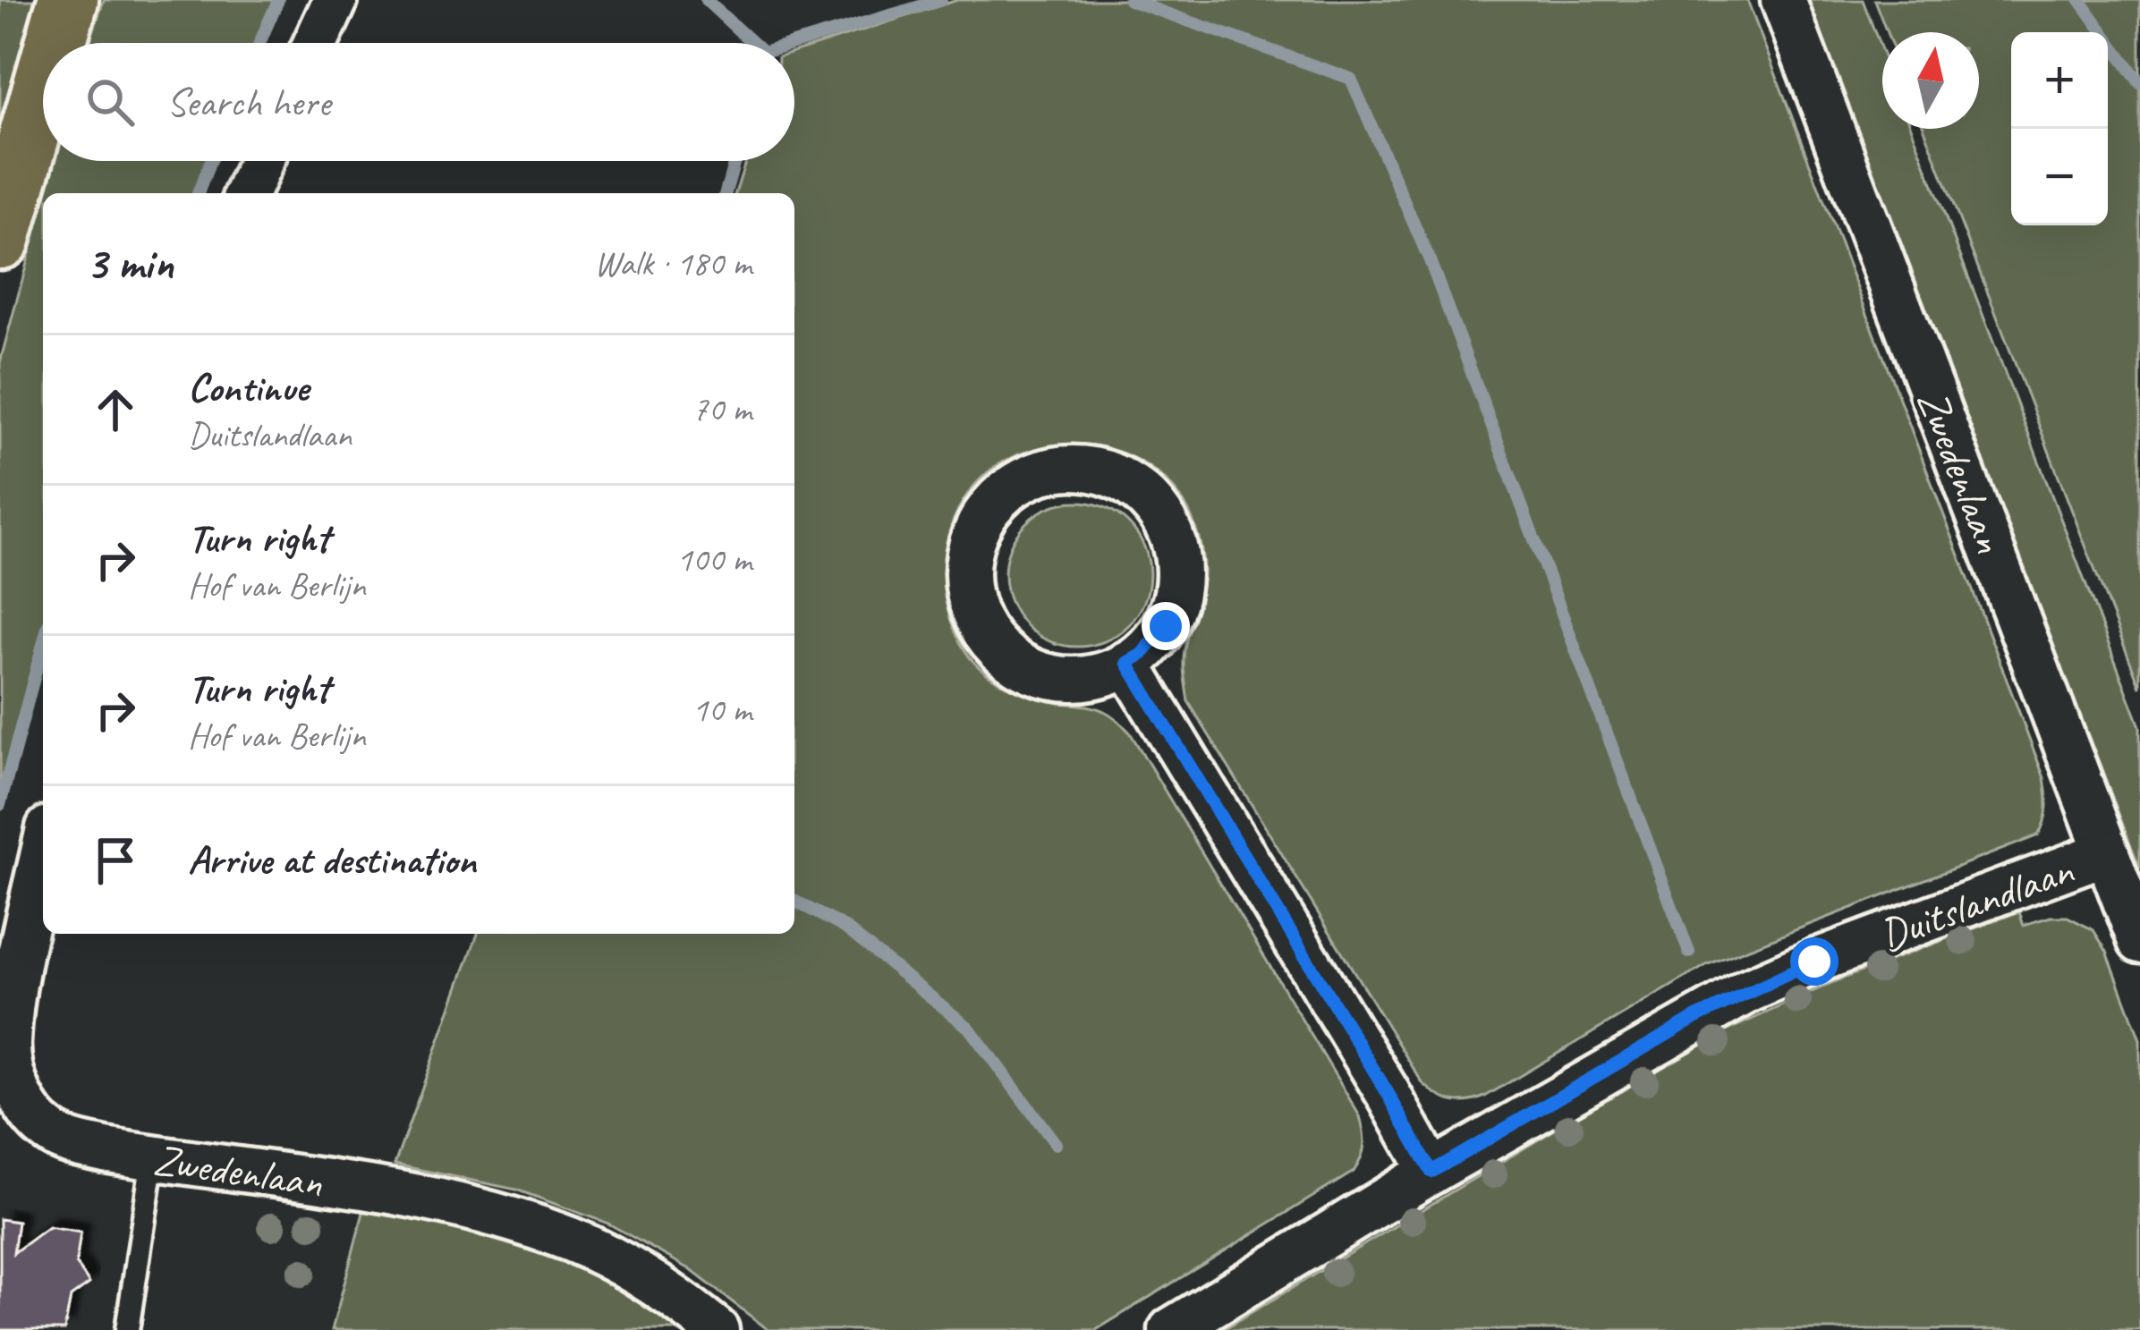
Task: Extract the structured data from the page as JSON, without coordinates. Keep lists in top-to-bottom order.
{
  "streets": {
    "street": ["Zwedenlaan", "Duitslandlaan"]
  },
  "crossings": [
    ["Zwedenlaan", "Duitslandlaan"]
  ],
  "north": "top",
  "page": {
    "map_buttons": ["+", "−"],
    "search": "Search here",
    "heading": ["3 min", "Walk · 180 m"],
    "list": [
      ["Continue", "Duitslandlaan", "70 m"],
      ["Turn right", "Hof van Berlijn", "100 m"],
      ["Turn right", "Hof van Berlijn", "10 m"],
      "Arrive at destination"
    ]
  }
}
